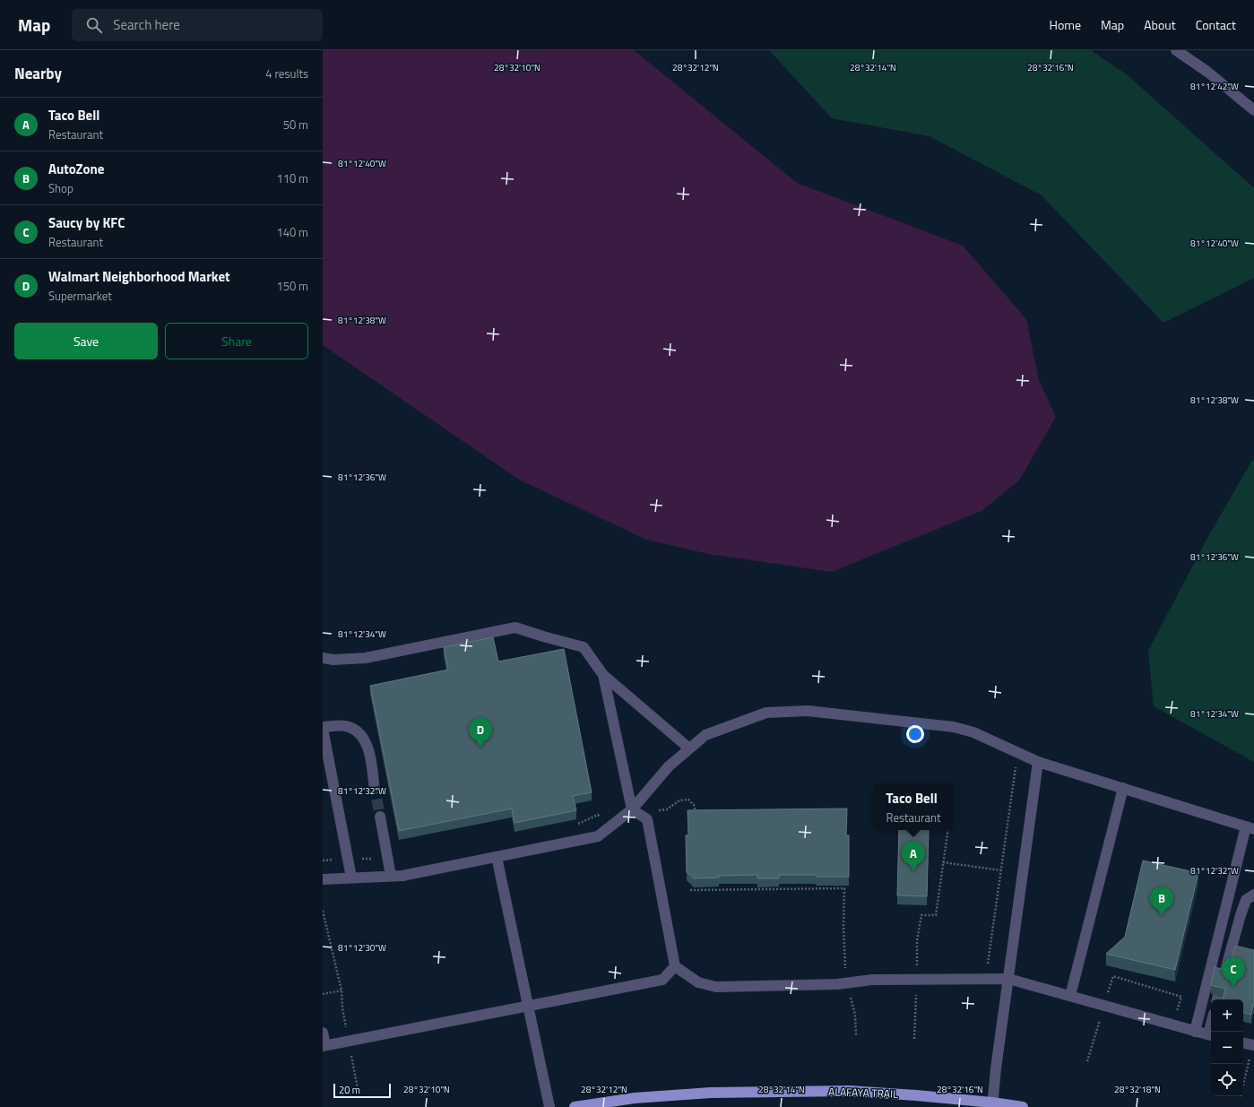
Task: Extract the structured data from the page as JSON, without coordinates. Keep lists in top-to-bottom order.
{
  "streets": {
    "main road": ["ALAFAYA TRAIL"]
  },
  "scale_bar": "20 m",
  "page": {
    "header": "Map",
    "search": "Search here",
    "nav": [
      "Home",
      "Map",
      "About",
      "Contact"
    ],
    "heading": ["Nearby", "4 results"],
    "list": [
      {
        "mark": "A",
        "name": "Taco Bell",
        "note": "Restaurant",
        "value": "50 m"
      },
      {
        "mark": "B",
        "name": "AutoZone",
        "note": "Shop",
        "value": "110 m"
      },
      {
        "mark": "C",
        "name": "Saucy by KFC",
        "note": "Restaurant",
        "value": "140 m"
      },
      {
        "mark": "D",
        "name": "Walmart Neighborhood Market",
        "note": "Supermarket",
        "value": "150 m"
      }
    ],
    "buttons": ["Save", "Share"],
    "pins": [
      "D",
      "A",
      "B",
      "C"
    ],
    "popup": ["Taco Bell", "Restaurant"],
    "map_buttons": ["+", "−"],
    "scale": "20 m"
  },
  "coordinates": [
    "28°32'10\"N",
    "28°32'12\"N",
    "28°32'14\"N",
    "28°32'16\"N",
    "81°12'42\"W",
    "81°12'40\"W",
    "81°12'38\"W",
    "81°12'36\"W",
    "81°12'34\"W",
    "81°12'32\"W",
    "81°12'30\"W",
    "28°32'18\"N"
  ]
}
